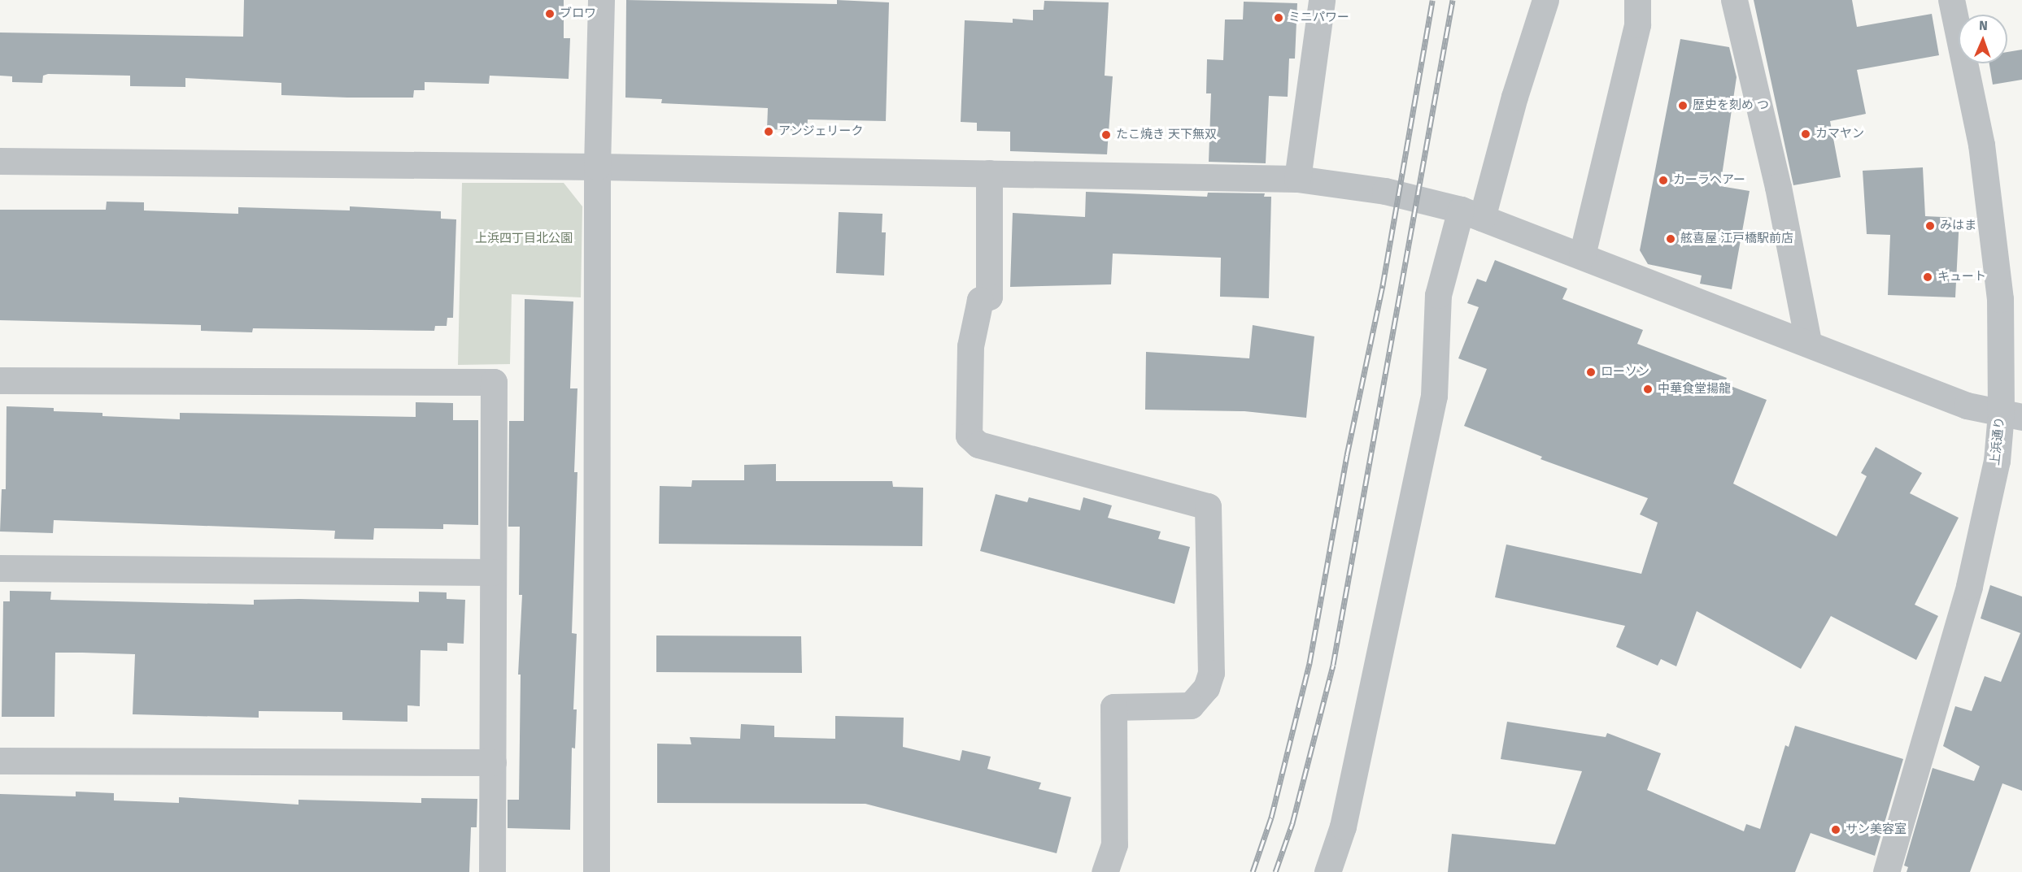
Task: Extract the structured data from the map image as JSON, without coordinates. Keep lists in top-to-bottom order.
{
  "streets": {
    "street": ["上浜通り"]
  },
  "parks": ["上浜四丁目北公園"],
  "places": [
    "ブロワ",
    "ミニパワー",
    "歴史を刻め つ",
    "アンジェリーク",
    "カマヤン",
    "たこ焼き 天下無双",
    "カーラヘアー",
    "みはま",
    "舷喜屋 江戸橋駅前店",
    "キュート",
    "ローソン",
    "中華食堂揚龍",
    "サン美容室"
  ],
  "north": "top"
}
